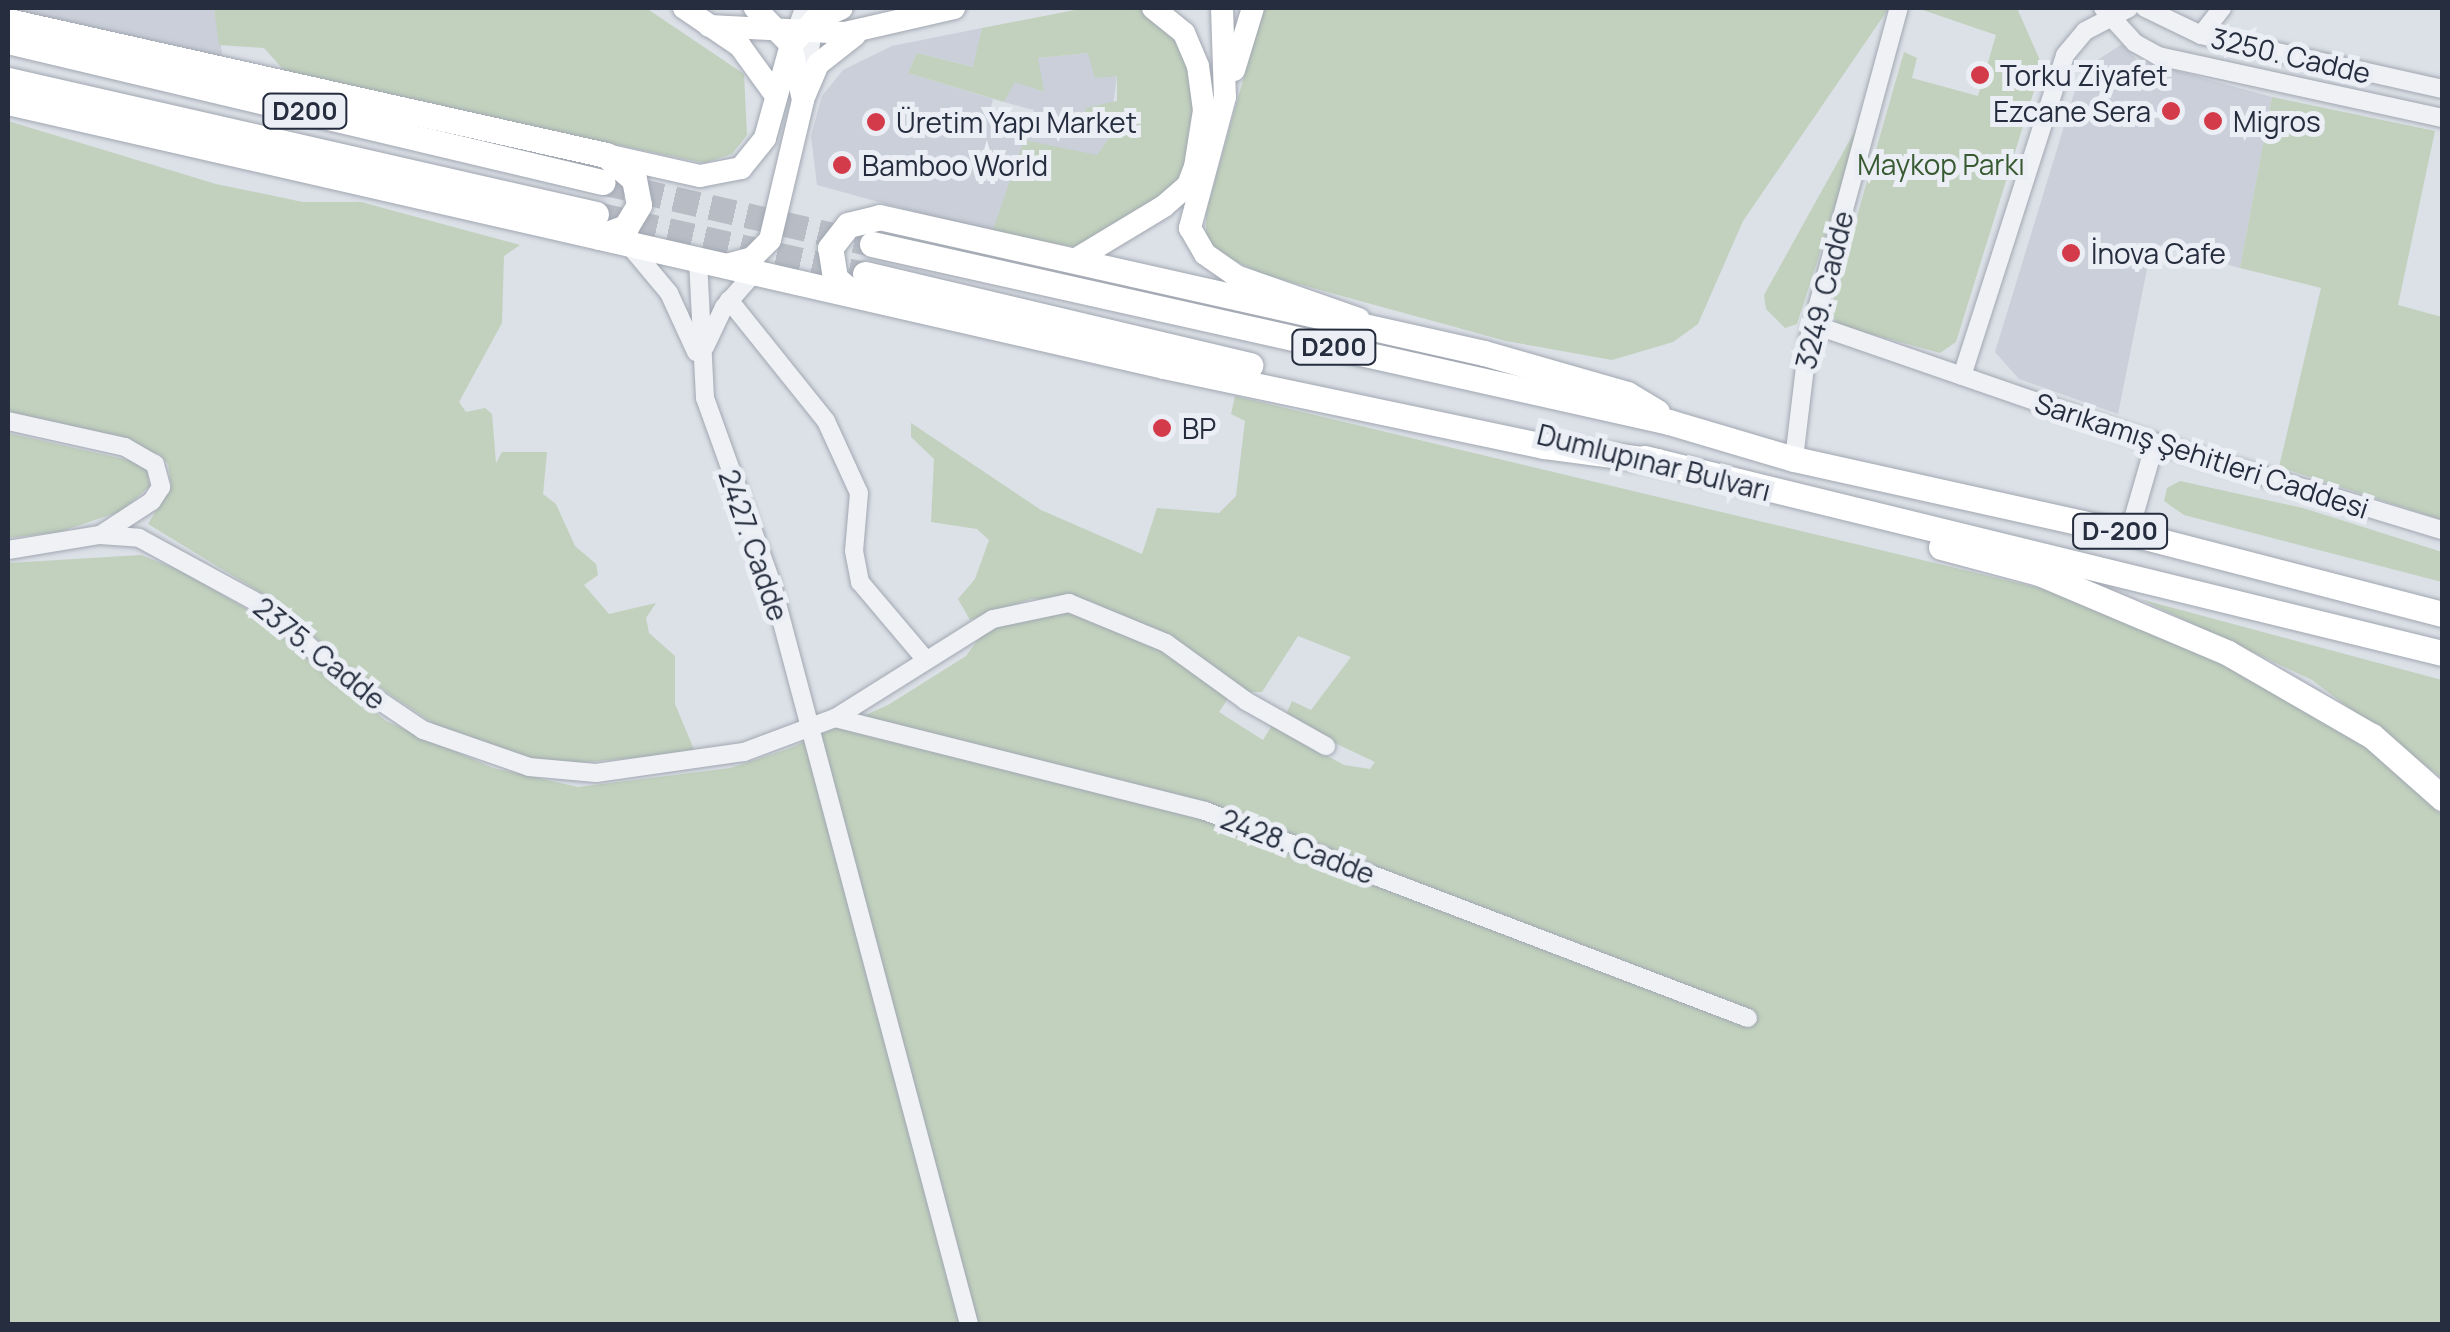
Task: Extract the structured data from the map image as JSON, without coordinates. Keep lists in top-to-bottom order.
{
  "streets": {
    "highway": ["D200", "Dumlupınar Bulvarı", "D-200"],
    "street": [
      "3250. Cadde",
      "3249. Cadde",
      "Sarıkamış Şehitleri Caddesi",
      "2427. Cadde",
      "2375. Cadde",
      "2428. Cadde"
    ]
  },
  "crossings": [
    ["D200", "Dumlupınar Bulvarı"],
    ["3249. Cadde", "Sarıkamış Şehitleri Caddesi"],
    ["3249. Cadde", "Dumlupınar Bulvarı"],
    ["Dumlupınar Bulvarı", "2427. Cadde"],
    ["2427. Cadde", "2375. Cadde"],
    ["2375. Cadde", "2428. Cadde"]
  ],
  "parks": ["Maykop Parkı"],
  "places": [
    "Torku Ziyafet",
    "Ezcane Sera",
    "Migros",
    "Üretim Yapı Market",
    "Bamboo World",
    "İnova Cafe",
    "BP"
  ]
}
